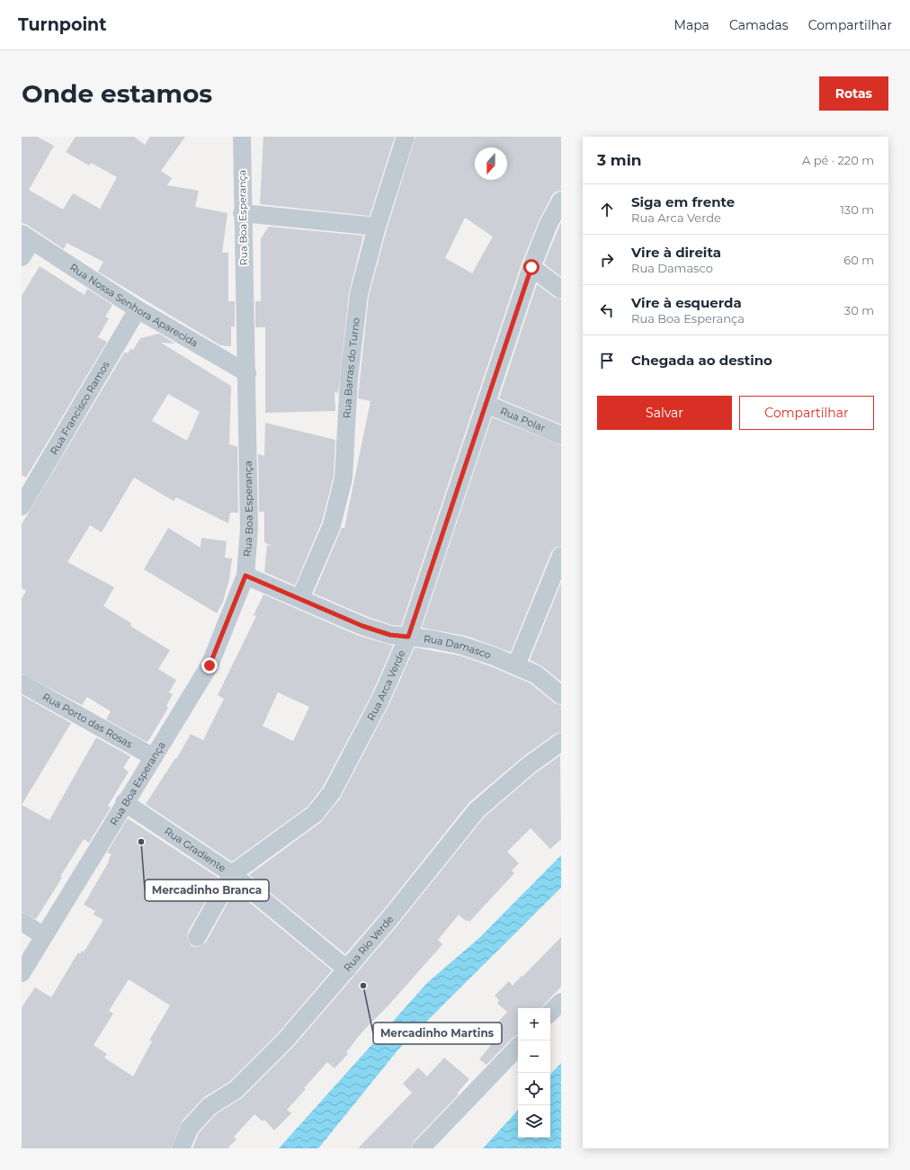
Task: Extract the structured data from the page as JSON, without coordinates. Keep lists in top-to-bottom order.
{
  "streets": {
    "street": [
      "Rua Boa Esperança",
      "Rua Nossa Senhora Aparecida",
      "Rua Barras do Turno",
      "Rua Francisco Ramos",
      "Rua Polar",
      "Rua Damasco",
      "Rua Arca Verde",
      "Rua Porto das Rosas",
      "Rua Gradiente",
      "Rua Rio Verde"
    ]
  },
  "crossings": [
    ["Rua Boa Esperança", "Rua Nossa Senhora Aparecida"],
    ["Rua Boa Esperança", "Rua Damasco"],
    ["Rua Boa Esperança", "Rua Porto das Rosas"],
    ["Rua Boa Esperança", "Rua Gradiente"],
    ["Rua Nossa Senhora Aparecida", "Rua Francisco Ramos"],
    ["Rua Barras do Turno", "Rua Damasco"],
    ["Rua Polar", "Rua Arca Verde"],
    ["Rua Damasco", "Rua Arca Verde"],
    ["Rua Arca Verde", "Rua Gradiente"],
    ["Rua Gradiente", "Rua Rio Verde"]
  ],
  "places": ["Mercadinho Branca", "Mercadinho Martins"],
  "north": "bottom",
  "page": {
    "header": "Turnpoint",
    "nav": ["Mapa", "Camadas", "Compartilhar"],
    "buttons": [
      "Rotas",
      ["Salvar", "Compartilhar"]
    ],
    "title": "Onde estamos",
    "heading": ["3 min", "A pé · 220 m"],
    "list": [
      ["Siga em frente", "Rua Arca Verde", "130 m"],
      ["Vire à direita", "Rua Damasco", "60 m"],
      ["Vire à esquerda", "Rua Boa Esperança", "30 m"],
      "Chegada ao destino"
    ],
    "map_buttons": ["+", "−"]
  }
}
